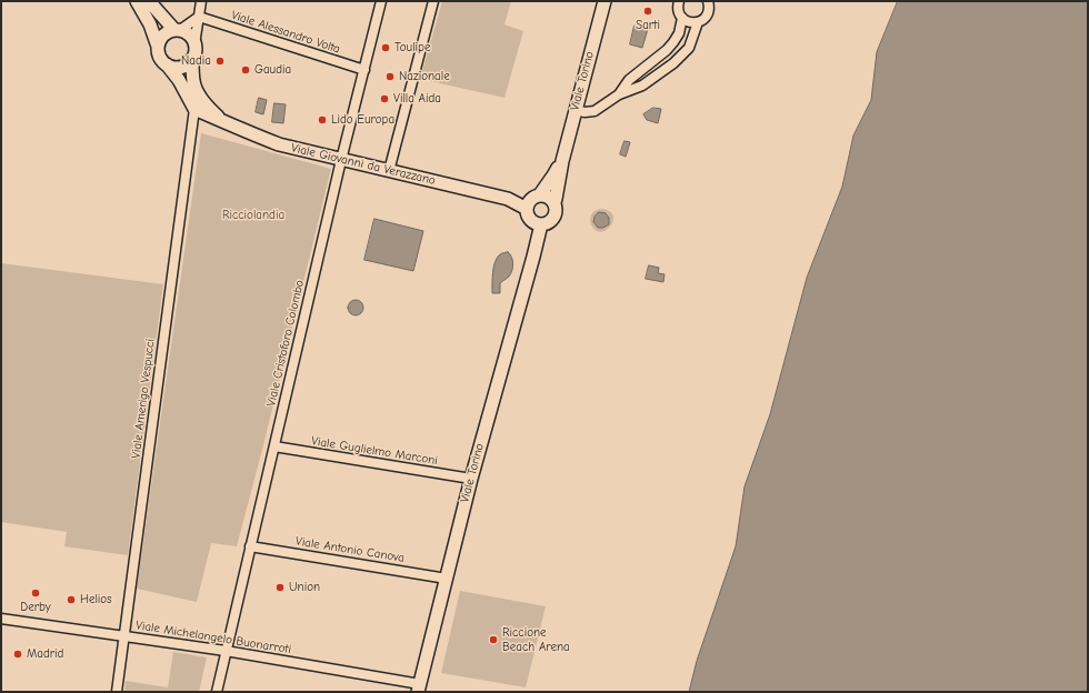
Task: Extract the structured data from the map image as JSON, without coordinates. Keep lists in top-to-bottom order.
{
  "streets": {
    "street": [
      "Viale Alessandro Volta",
      "Viale Torino",
      "Viale Giovanni da Verazzano",
      "Viale Cristoforo Colombo",
      "Viale Amerigo Vespucci",
      "Viale Guglielmo Marconi",
      "Viale Antonio Canova",
      "Viale Michelangelo Buonarroti"
    ]
  },
  "crossings": [
    ["Viale Alessandro Volta", "Viale Cristoforo Colombo"],
    ["Viale Torino", "Viale Giovanni da Verazzano"],
    ["Viale Torino", "Viale Guglielmo Marconi"],
    ["Viale Torino", "Viale Antonio Canova"],
    ["Viale Torino", "Viale Michelangelo Buonarroti"],
    ["Viale Giovanni da Verazzano", "Viale Cristoforo Colombo"],
    ["Viale Giovanni da Verazzano", "Viale Amerigo Vespucci"],
    ["Viale Cristoforo Colombo", "Viale Guglielmo Marconi"],
    ["Viale Cristoforo Colombo", "Viale Antonio Canova"],
    ["Viale Cristoforo Colombo", "Viale Michelangelo Buonarroti"],
    ["Viale Amerigo Vespucci", "Viale Michelangelo Buonarroti"]
  ],
  "parks": ["Ricciolandia"],
  "places": [
    "Sarti",
    "Toulipe",
    "Nadia",
    "Gaudia",
    "Nazionale",
    "Villa Aida",
    "Lido Europa",
    "Union",
    "Derby",
    "Helios",
    "Riccione Beach Arena",
    "Madrid"
  ]
}
